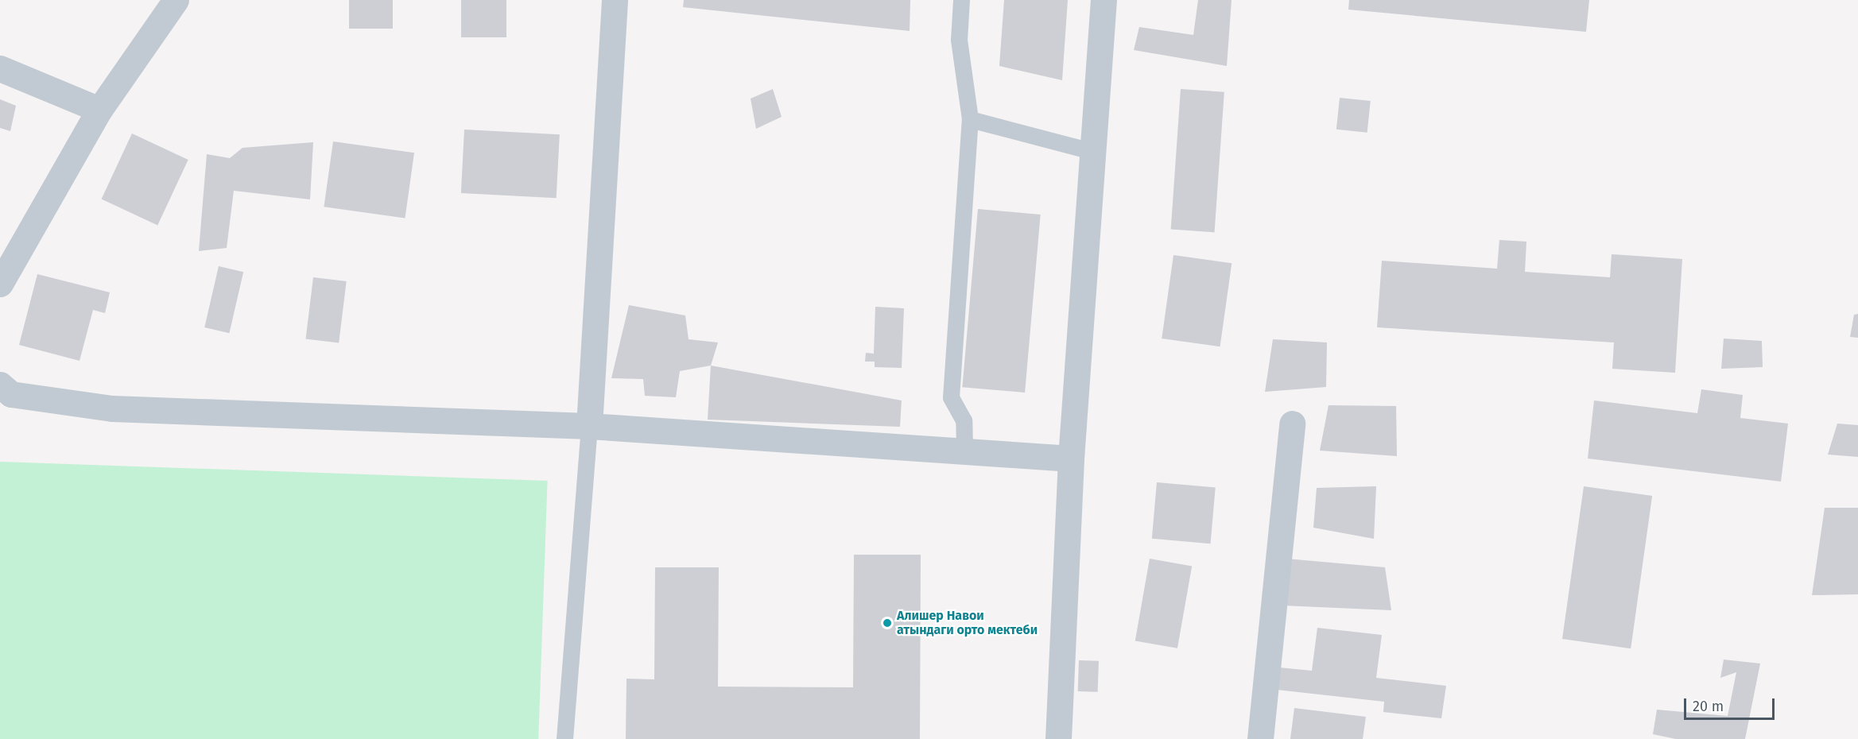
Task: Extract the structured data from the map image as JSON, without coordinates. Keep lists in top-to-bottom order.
{
  "places": ["Алишер Навои атындаги орто мектеби"],
  "scale_bar": "20 m"
}
